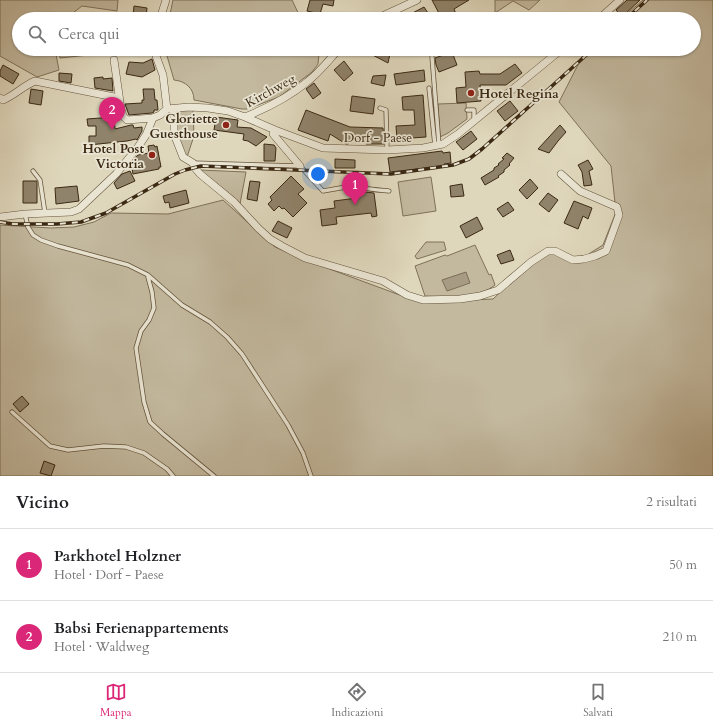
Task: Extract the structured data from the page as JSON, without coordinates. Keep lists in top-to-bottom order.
{
  "streets": {
    "street": ["Kirchweg", "Dorf - Paese"]
  },
  "crossings": [
    ["Kirchweg", "Dorf - Paese"]
  ],
  "places": ["Hotel Regina", "Gloriette Guesthouse", "Hotel Post Victoria"],
  "page": {
    "search": "Cerca qui",
    "pins": ["2", "1"],
    "heading": ["Vicino", "2 risultati"],
    "list": [
      {
        "mark": "1",
        "name": "Parkhotel Holzner",
        "note": "Hotel · Dorf - Paese",
        "value": "50 m"
      },
      {
        "mark": "2",
        "name": "Babsi Ferienappartements",
        "note": "Hotel · Waldweg",
        "value": "210 m"
      }
    ],
    "nav": ["Mappa", "Indicazioni", "Salvati"]
  }
}
